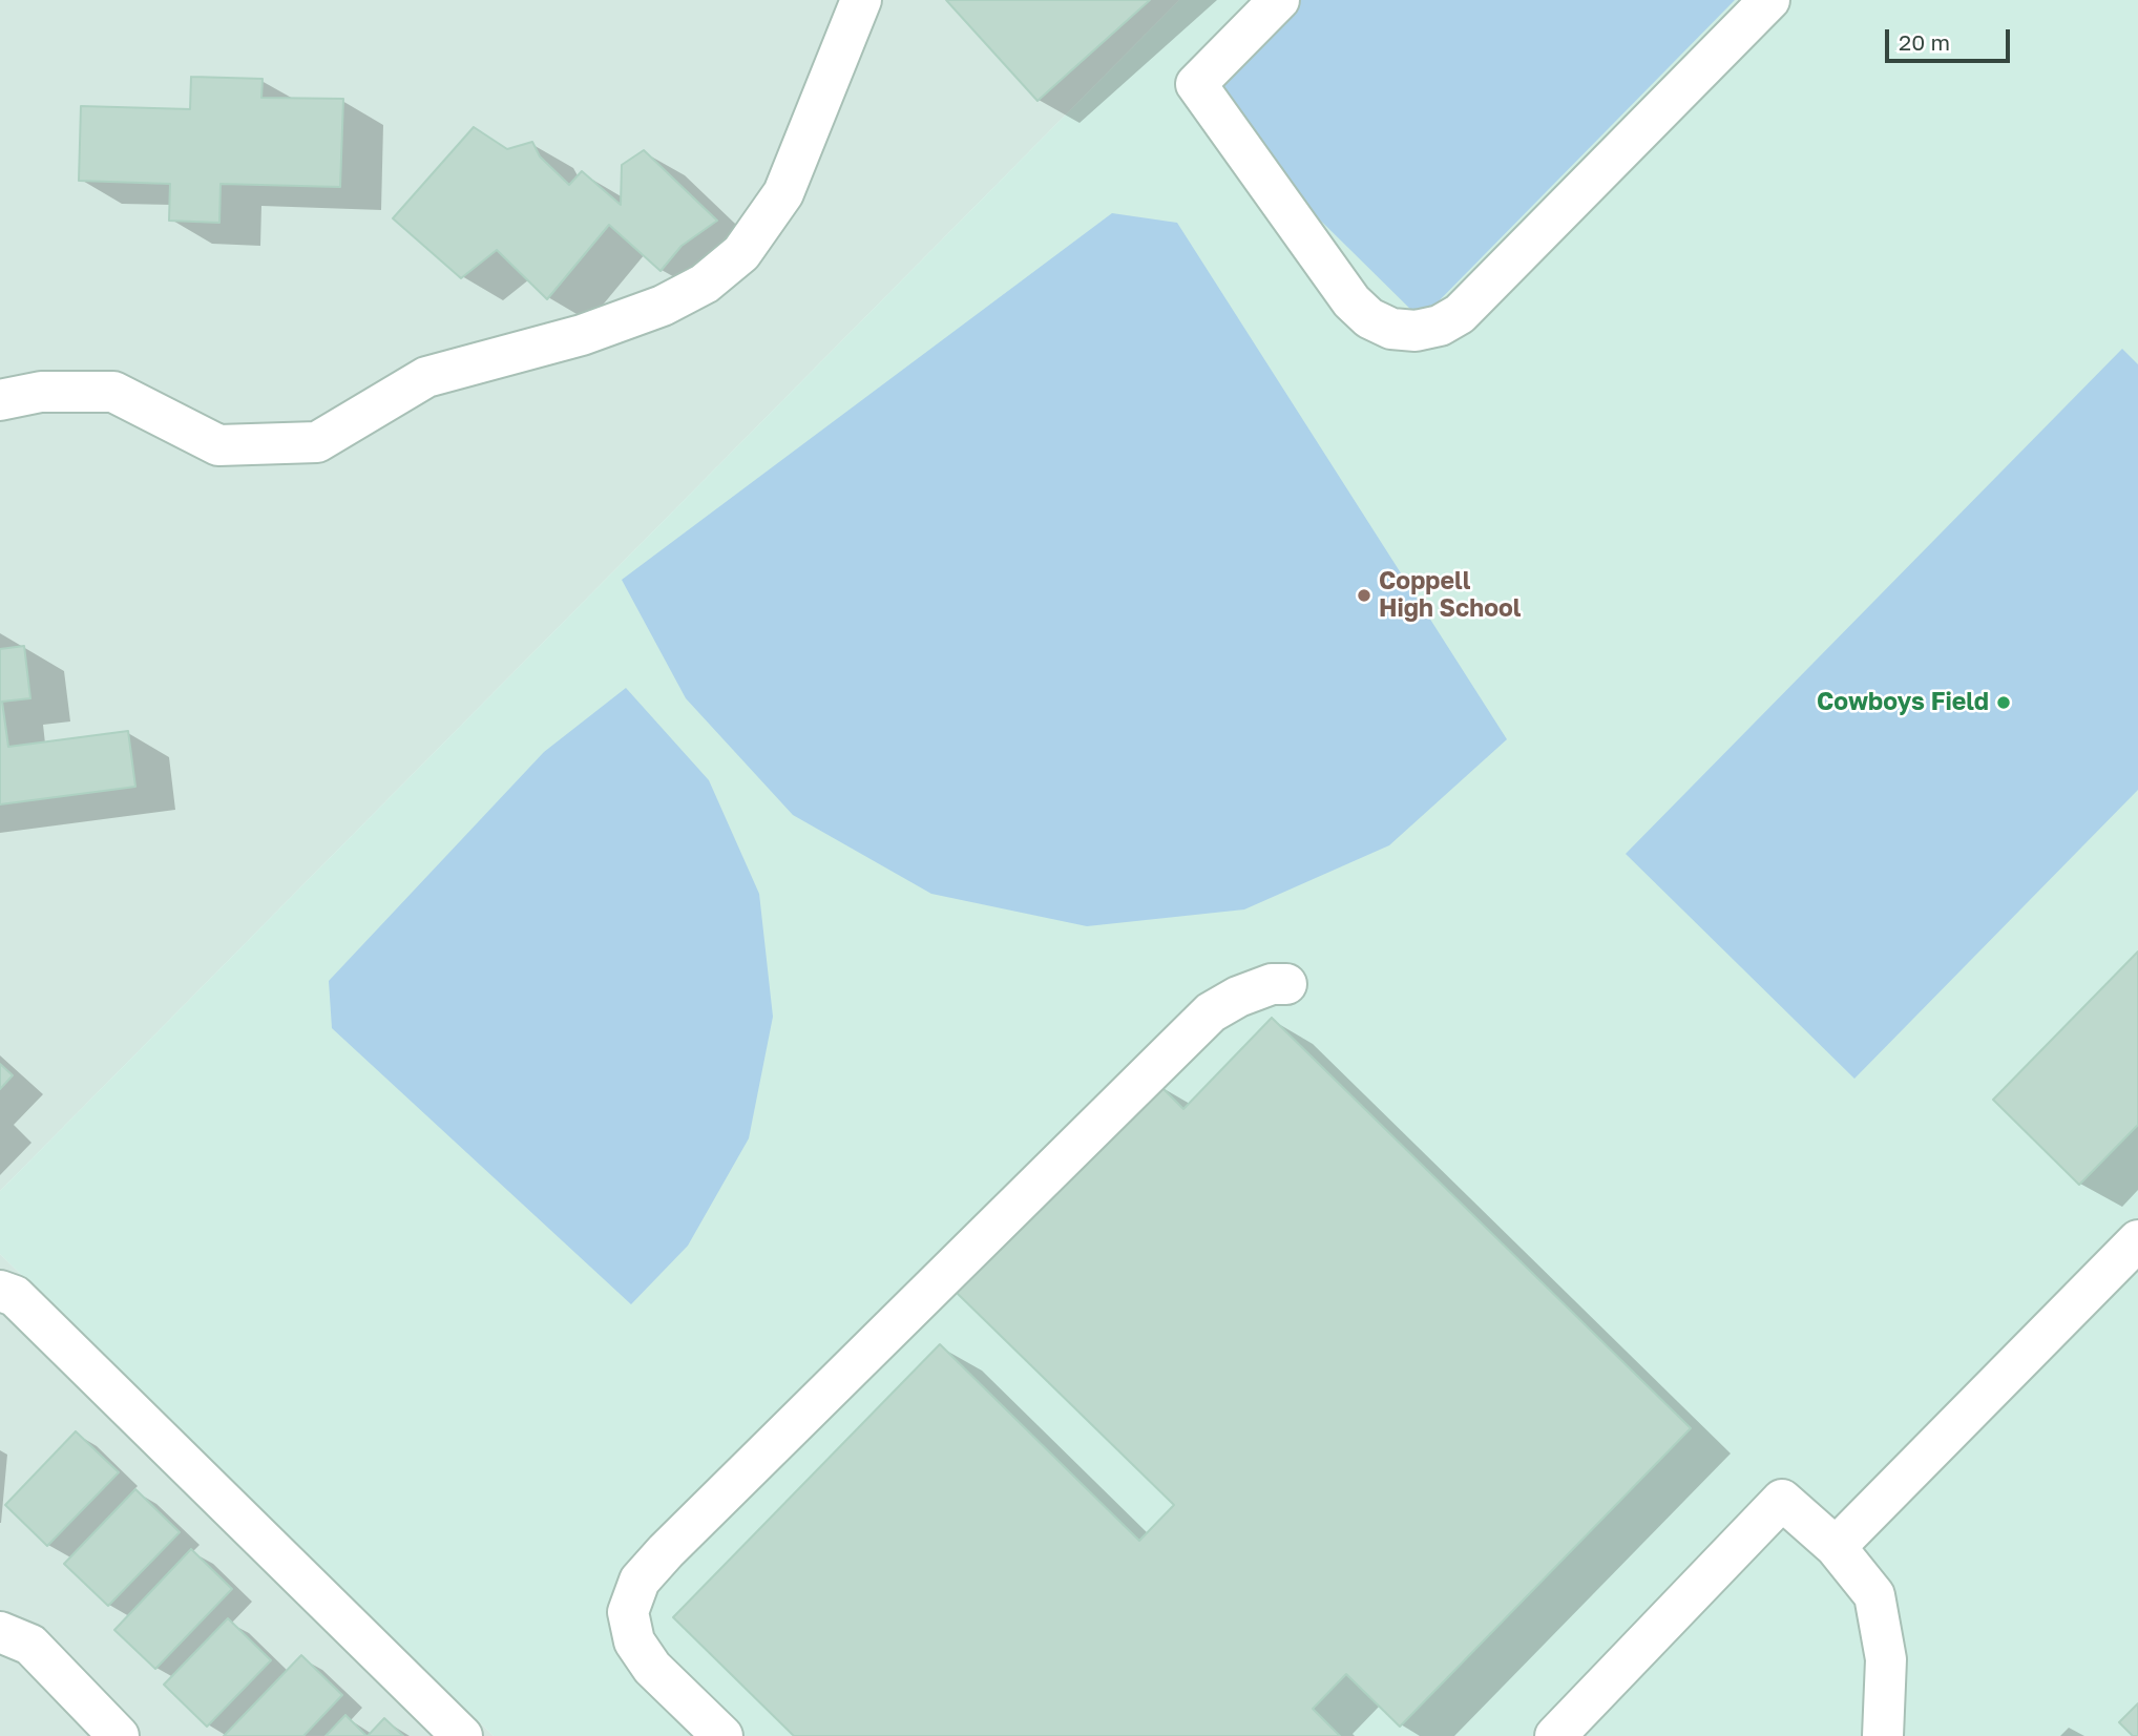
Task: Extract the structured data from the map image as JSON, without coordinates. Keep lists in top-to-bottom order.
{
  "places": ["Coppell High School", "Cowboys Field"],
  "scale_bar": "20 m"
}
